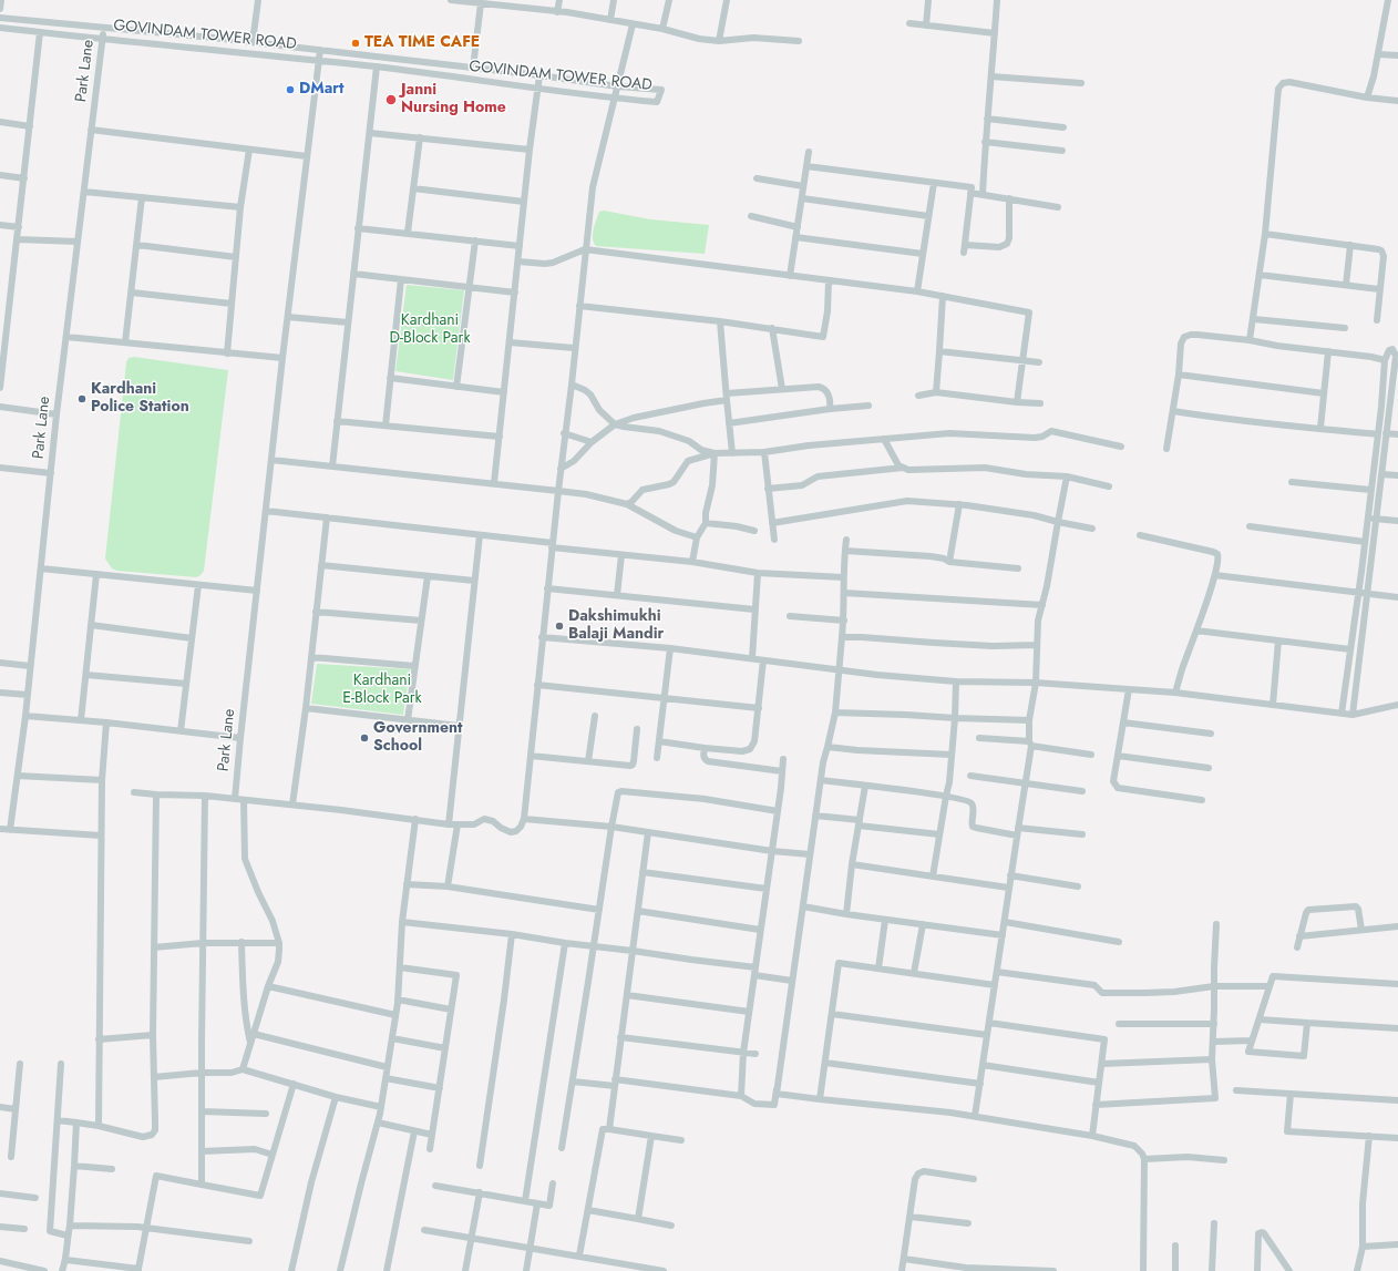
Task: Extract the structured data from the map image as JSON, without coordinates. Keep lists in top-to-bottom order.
{
  "streets": {
    "street": ["GOVINDAM TOWER ROAD", "Park Lane"]
  },
  "crossings": [
    ["GOVINDAM TOWER ROAD", "Park Lane"]
  ],
  "parks": ["Kardhani D-Block Park", "Kardhani E-Block Park"],
  "places": [
    "TEA TIME CAFE",
    "DMart",
    "Janni Nursing Home",
    "Kardhani Police Station",
    "Dakshimukhi Balaji Mandir",
    "Government School"
  ]
}
